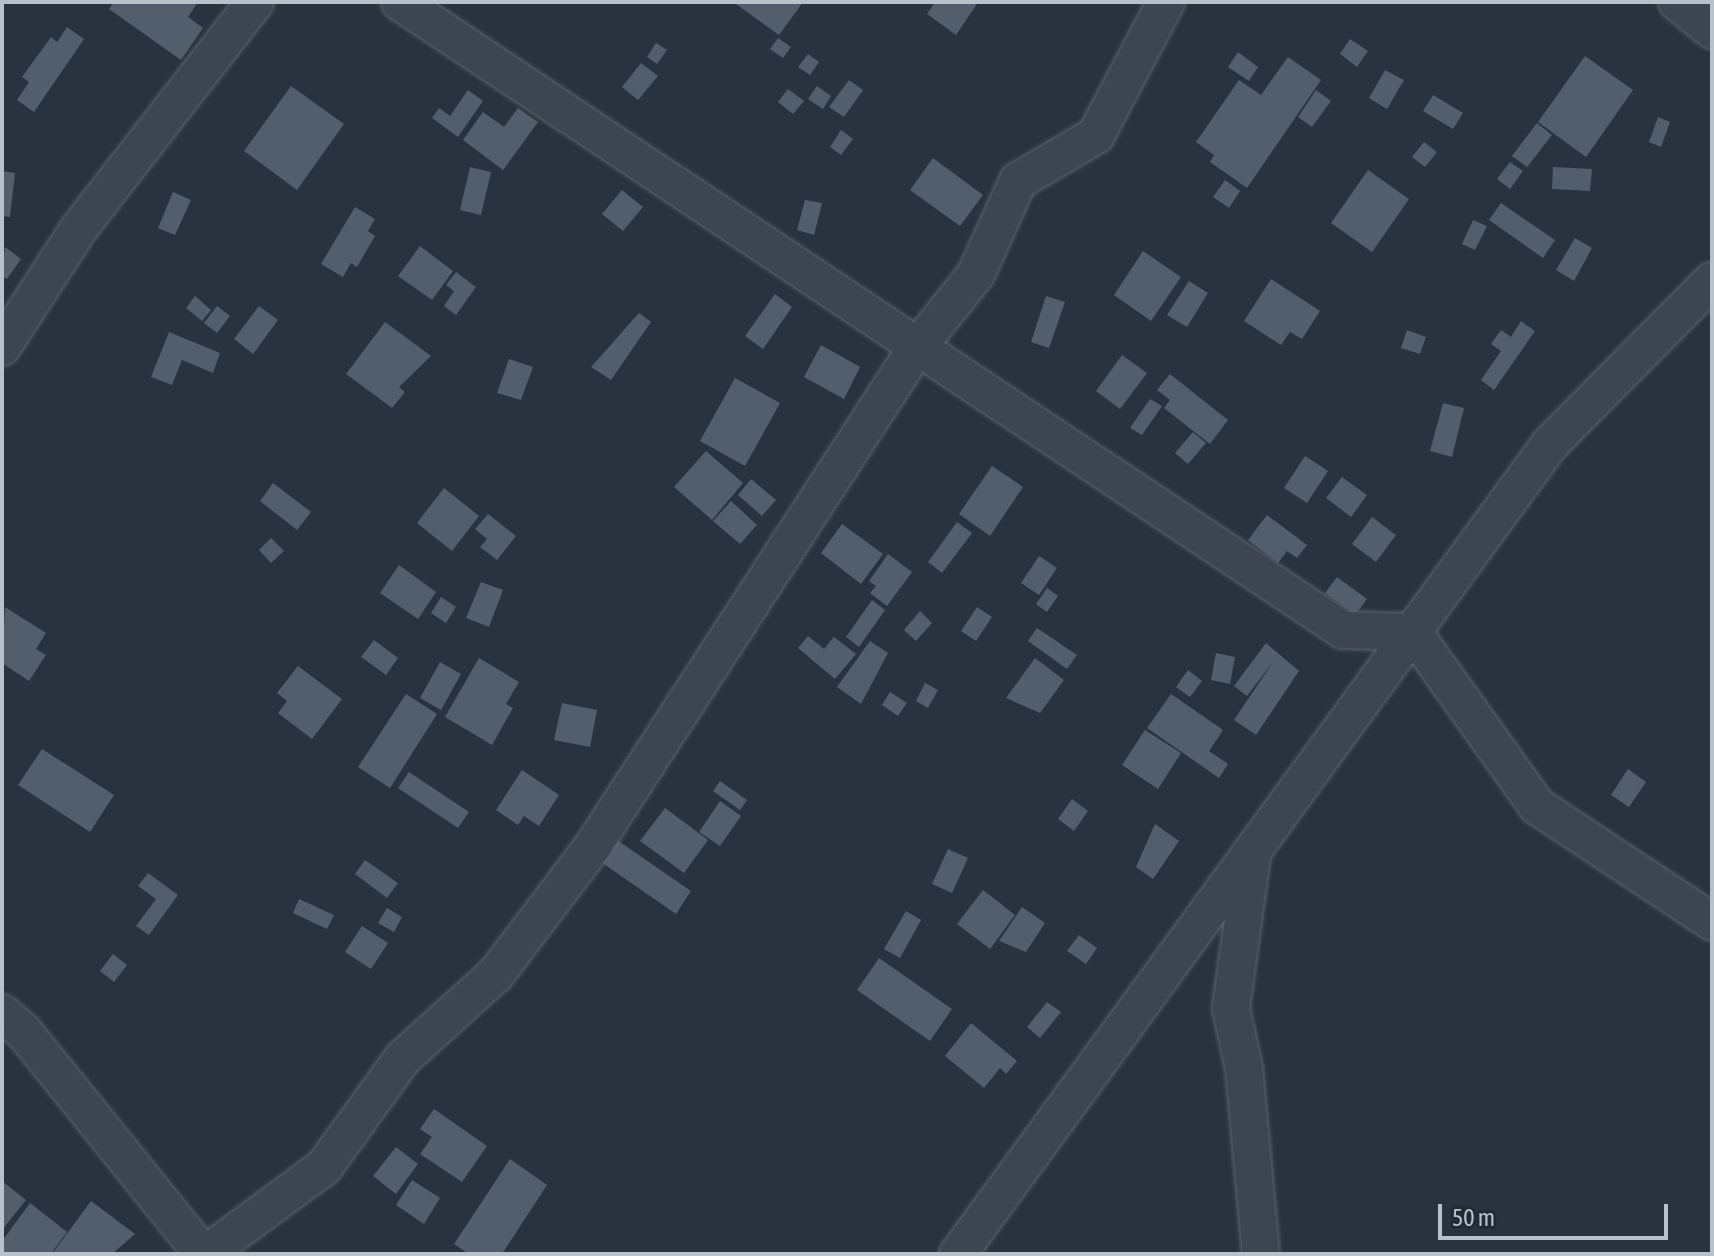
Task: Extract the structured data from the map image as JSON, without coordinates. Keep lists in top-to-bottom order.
{
  "scale_bar": "50 m"
}
